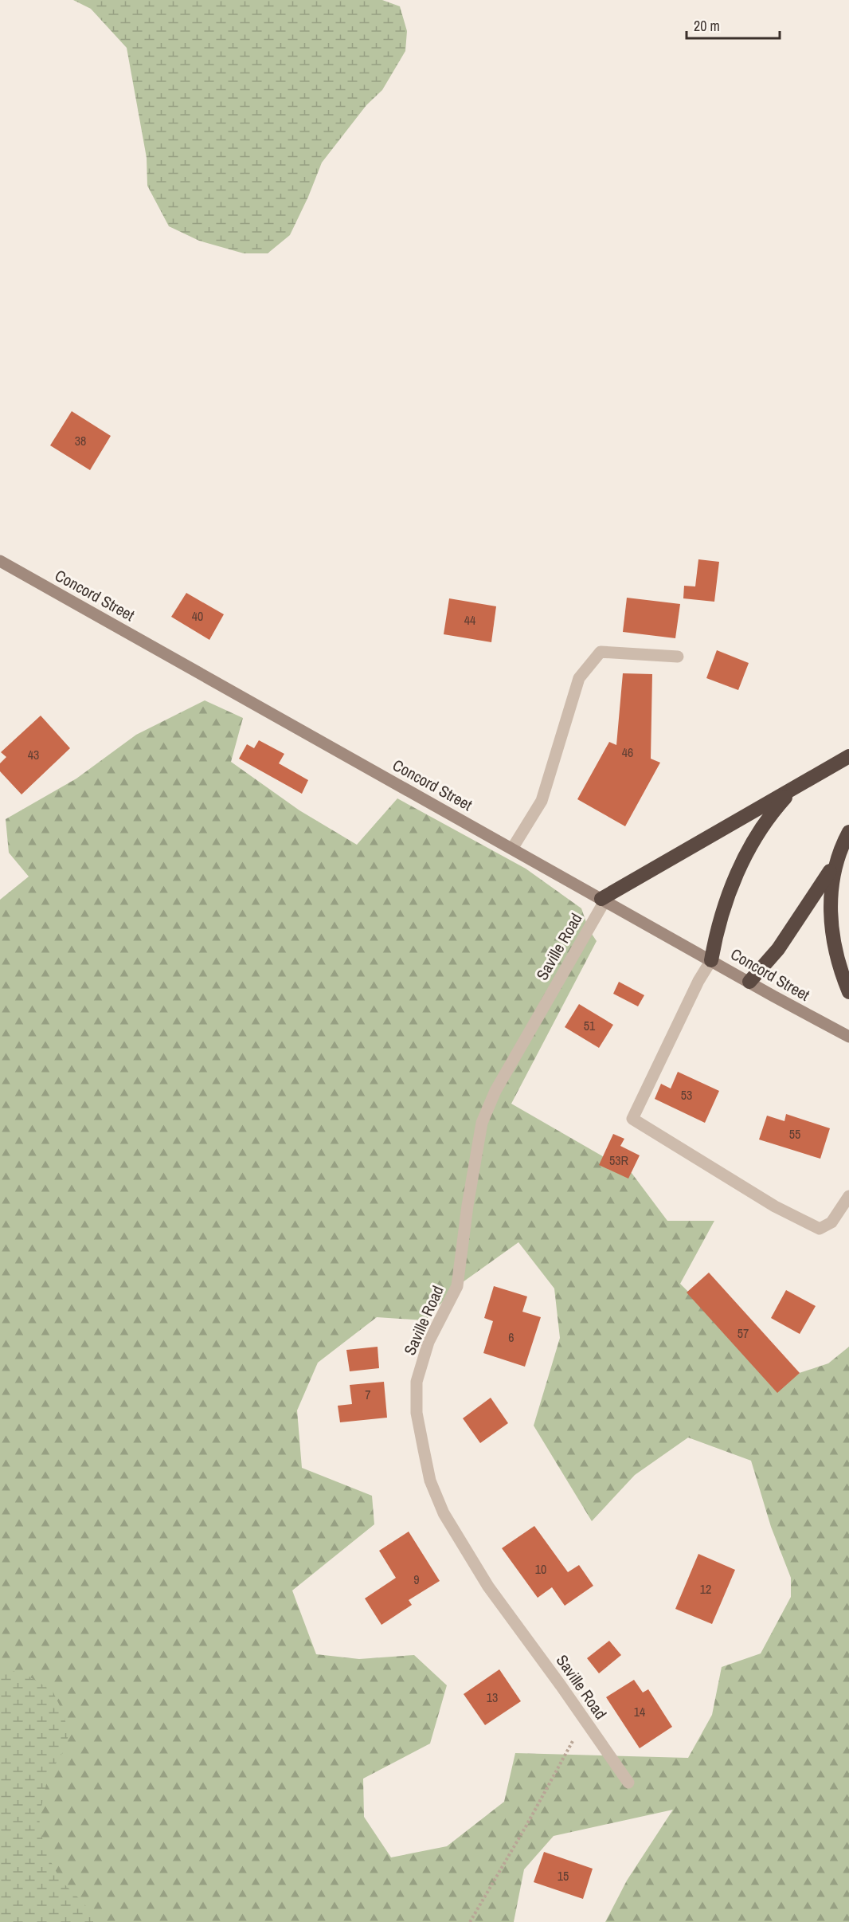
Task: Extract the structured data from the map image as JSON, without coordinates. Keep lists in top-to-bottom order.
{
  "streets": {
    "main road": ["Concord Street"],
    "street": ["Saville Road"]
  },
  "crossings": [
    ["Concord Street", "Saville Road"]
  ],
  "house_numbers": [
    "38",
    "40",
    "44",
    "46",
    "43",
    "51",
    "53",
    "55",
    "53R",
    "57",
    "6",
    "7",
    "10",
    "9",
    "12",
    "13",
    "14",
    "15"
  ],
  "scale_bar": "20 m"
}
